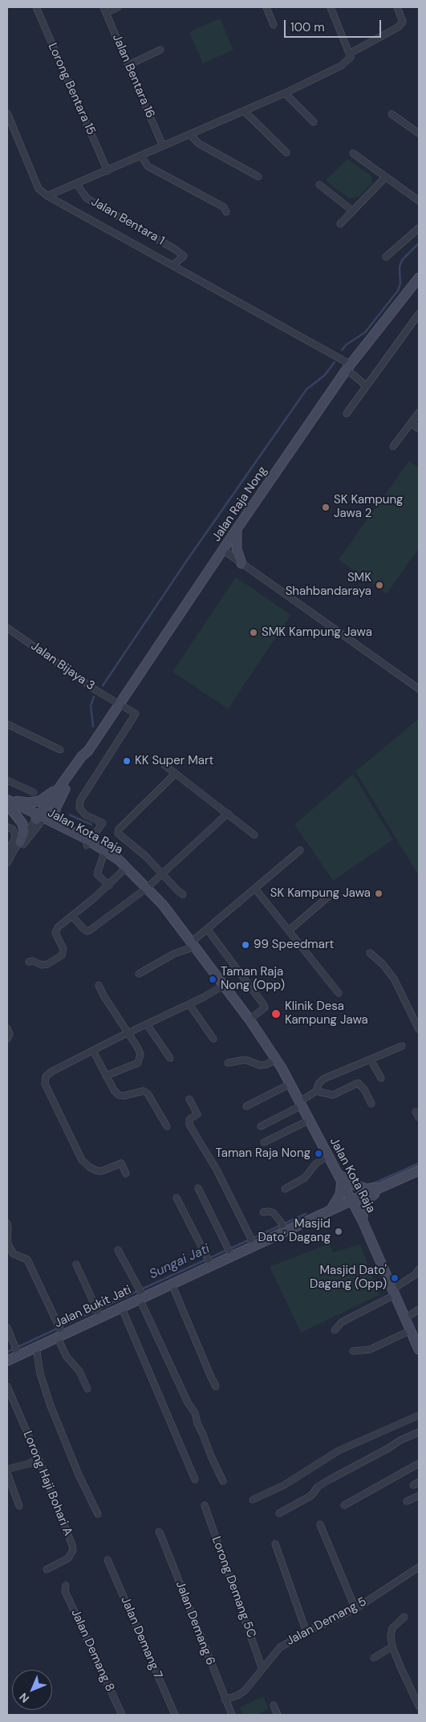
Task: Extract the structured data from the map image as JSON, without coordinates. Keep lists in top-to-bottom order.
{
  "streets": {
    "main road": ["Jalan Raja Nong", "Jalan Kota Raja", "Jalan Bukit Jati"],
    "street": [
      "Jalan Bentara 16",
      "Lorong Bentara 15",
      "Jalan Bentara 1",
      "Jalan Bijaya 3",
      "Lorong Haji Bohari A",
      "Lorong Demang 5C",
      "Jalan Demang 5",
      "Jalan Demang 6",
      "Jalan Demang 7",
      "Jalan Demang 8"
    ]
  },
  "crossings": [
    ["Jalan Raja Nong", "Jalan Bijaya 3"],
    ["Jalan Raja Nong", "Jalan Kota Raja"],
    ["Jalan Bijaya 3", "Jalan Kota Raja"],
    ["Jalan Kota Raja", "Jalan Bukit Jati"],
    ["Lorong Demang 5C", "Jalan Demang 5"],
    ["Jalan Demang 5", "Jalan Demang 6"]
  ],
  "water": ["Sungai Jati"],
  "places": [
    "SK Kampung Jawa 2",
    "SMK Shahbandaraya",
    "SMK Kampung Jawa",
    "KK Super Mart",
    "SK Kampung Jawa",
    "99 Speedmart",
    "Taman Raja Nong (Opp)",
    "Klinik Desa Kampung Jawa",
    "Taman Raja Nong",
    "Masjid Dato' Dagang",
    "Masjid Dato' Dagang (Opp)"
  ],
  "scale_bar": "100 m",
  "north": "bottom left"
}
